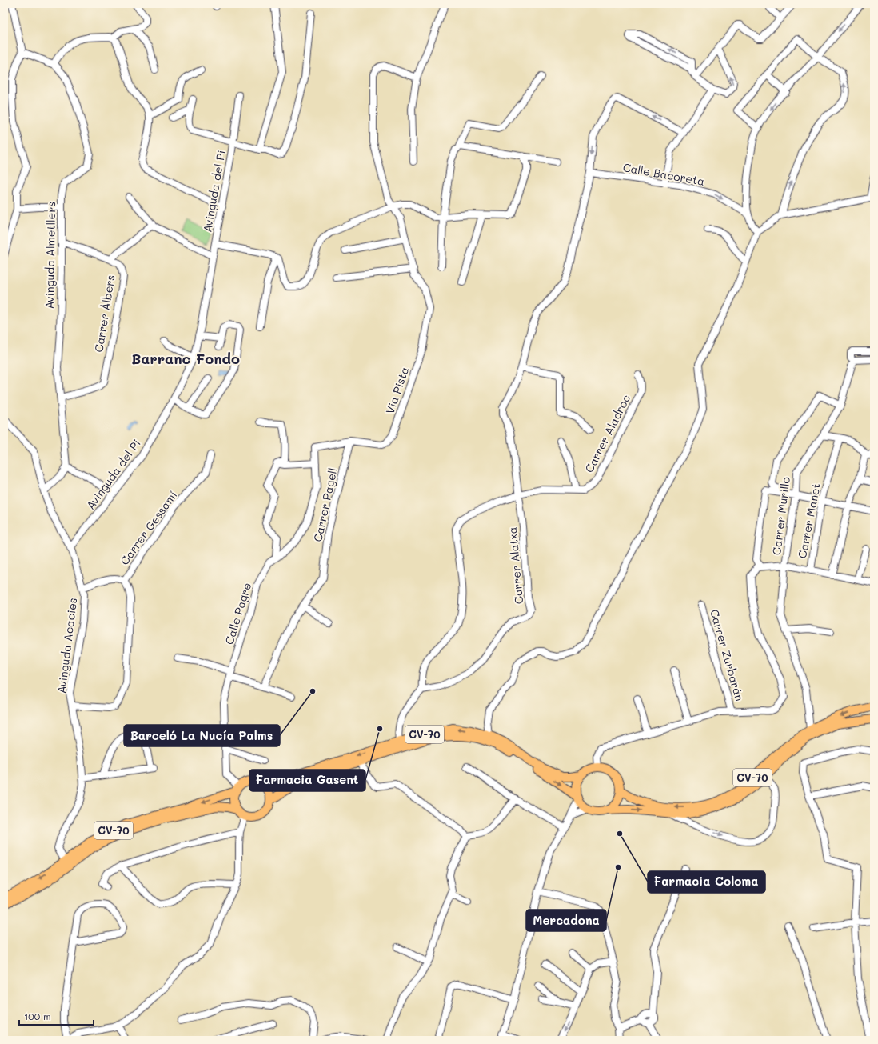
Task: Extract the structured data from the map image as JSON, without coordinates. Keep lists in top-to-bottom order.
{
  "streets": {
    "main road": ["CV-70"],
    "street": [
      "Calle Bacoreta",
      "Avinguda del Pi",
      "Avinguda Almetllers",
      "Carrer Àlbers",
      "Via Pista",
      "Carrer Aladroc",
      "Carrer Pagell",
      "Carrer Murillo",
      "Carrer Manet",
      "Carrer Gessamí",
      "Carrer Alatxa",
      "Calle Pagre",
      "Avinguda Acacies",
      "Carrer Zurbarán"
    ]
  },
  "crossings": [
    ["Avinguda del Pi", "Avinguda Acacies"],
    ["Avinguda Almetllers", "Carrer Àlbers"],
    ["Via Pista", "Carrer Pagell"],
    ["Via Pista", "Calle Pagre"],
    ["Carrer Aladroc", "Carrer Alatxa"],
    ["Carrer Murillo", "CV-70"],
    ["Carrer Gessamí", "Avinguda Acacies"],
    ["Calle Pagre", "CV-70"],
    ["Avinguda Acacies", "CV-70"],
    ["Carrer Zurbarán", "CV-70"]
  ],
  "one_way": ["Calle Bacoreta"],
  "districts": ["Barranc Fondo"],
  "places": [
    "Barceló La Nucía Palms",
    "Farmacia Gasent",
    "Farmacia Coloma",
    "Mercadona"
  ],
  "scale_bar": "100 m"
}
